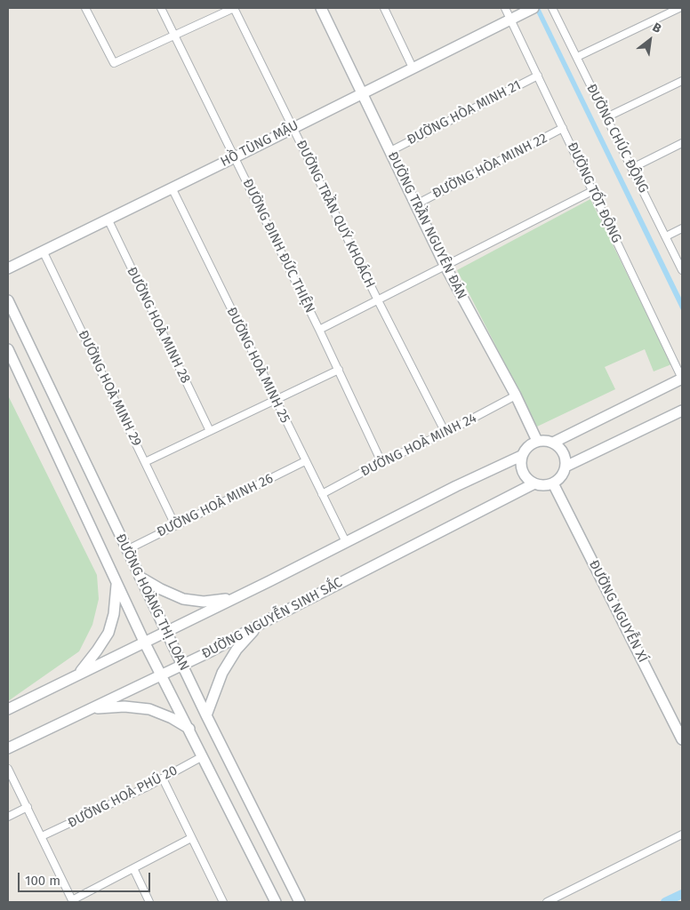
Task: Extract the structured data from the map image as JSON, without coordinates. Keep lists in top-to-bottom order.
{
  "streets": {
    "main road": [
      "HỒ TÙNG MẬU",
      "ĐƯỜNG TRẦN NGUYÊN ĐÁN",
      "ĐƯỜNG HOÀNG THỊ LOAN",
      "ĐƯỜNG NGUYỄN XÍ",
      "ĐƯỜNG NGUYỄN SINH SẮC"
    ],
    "street": [
      "ĐƯỜNG HÒA MINH 21",
      "ĐƯỜNG CHÚC ĐỘNG",
      "ĐƯỜNG HÒA MINH 22",
      "ĐƯỜNG TỐT ĐỘNG",
      "ĐƯỜNG TRẦN QUÝ KHOÁCH",
      "ĐƯỜNG ĐINH ĐỨC THIỆN",
      "ĐƯỜNG HOÀ MINH 28",
      "ĐƯỜNG HOÀ MINH 25",
      "ĐƯỜNG HOÀ MINH 29",
      "ĐƯỜNG HOÀ MINH 24",
      "ĐƯỜNG HOÀ MINH 26",
      "ĐƯỜNG HOÀ PHÚ 20"
    ]
  },
  "crossings": [
    ["ĐƯỜNG HÒA MINH 21", "ĐƯỜNG TỐT ĐỘNG"],
    ["ĐƯỜNG HÒA MINH 21", "ĐƯỜNG TRẦN NGUYÊN ĐÁN"],
    ["HỒ TÙNG MẬU", "ĐƯỜNG TỐT ĐỘNG"],
    ["HỒ TÙNG MẬU", "ĐƯỜNG TRẦN QUÝ KHOÁCH"],
    ["HỒ TÙNG MẬU", "ĐƯỜNG TRẦN NGUYÊN ĐÁN"],
    ["HỒ TÙNG MẬU", "ĐƯỜNG ĐINH ĐỨC THIỆN"],
    ["HỒ TÙNG MẬU", "ĐƯỜNG HOÀ MINH 28"],
    ["HỒ TÙNG MẬU", "ĐƯỜNG HOÀ MINH 25"],
    ["HỒ TÙNG MẬU", "ĐƯỜNG HOÀ MINH 29"],
    ["ĐƯỜNG HÒA MINH 22", "ĐƯỜNG TỐT ĐỘNG"],
    ["ĐƯỜNG HÒA MINH 22", "ĐƯỜNG TRẦN NGUYÊN ĐÁN"],
    ["ĐƯỜNG TỐT ĐỘNG", "ĐƯỜNG TRẦN QUÝ KHOÁCH"],
    ["ĐƯỜNG TRẦN QUÝ KHOÁCH", "ĐƯỜNG TRẦN NGUYÊN ĐÁN"],
    ["ĐƯỜNG TRẦN QUÝ KHOÁCH", "ĐƯỜNG ĐINH ĐỨC THIỆN"],
    ["ĐƯỜNG TRẦN QUÝ KHOÁCH", "ĐƯỜNG HOÀ MINH 24"],
    ["ĐƯỜNG TRẦN NGUYÊN ĐÁN", "ĐƯỜNG HOÀ MINH 24"],
    ["ĐƯỜNG TRẦN NGUYÊN ĐÁN", "ĐƯỜNG NGUYỄN XÍ"],
    ["ĐƯỜNG TRẦN NGUYÊN ĐÁN", "ĐƯỜNG NGUYỄN SINH SẮC"],
    ["ĐƯỜNG ĐINH ĐỨC THIỆN", "ĐƯỜNG HOÀ MINH 24"],
    ["ĐƯỜNG HOÀ MINH 25", "ĐƯỜNG HOÀ MINH 24"],
    ["ĐƯỜNG HOÀ MINH 25", "ĐƯỜNG HOÀ MINH 26"],
    ["ĐƯỜNG HOÀ MINH 29", "ĐƯỜNG HOÀ MINH 26"],
    ["ĐƯỜNG HOÀ MINH 26", "ĐƯỜNG HOÀNG THỊ LOAN"],
    ["ĐƯỜNG HOÀNG THỊ LOAN", "ĐƯỜNG NGUYỄN SINH SẮC"],
    ["ĐƯỜNG HOÀNG THỊ LOAN", "ĐƯỜNG HOÀ PHÚ 20"],
    ["ĐƯỜNG NGUYỄN XÍ", "ĐƯỜNG NGUYỄN SINH SẮC"]
  ],
  "scale_bar": "100 m",
  "north": "top right"
}
